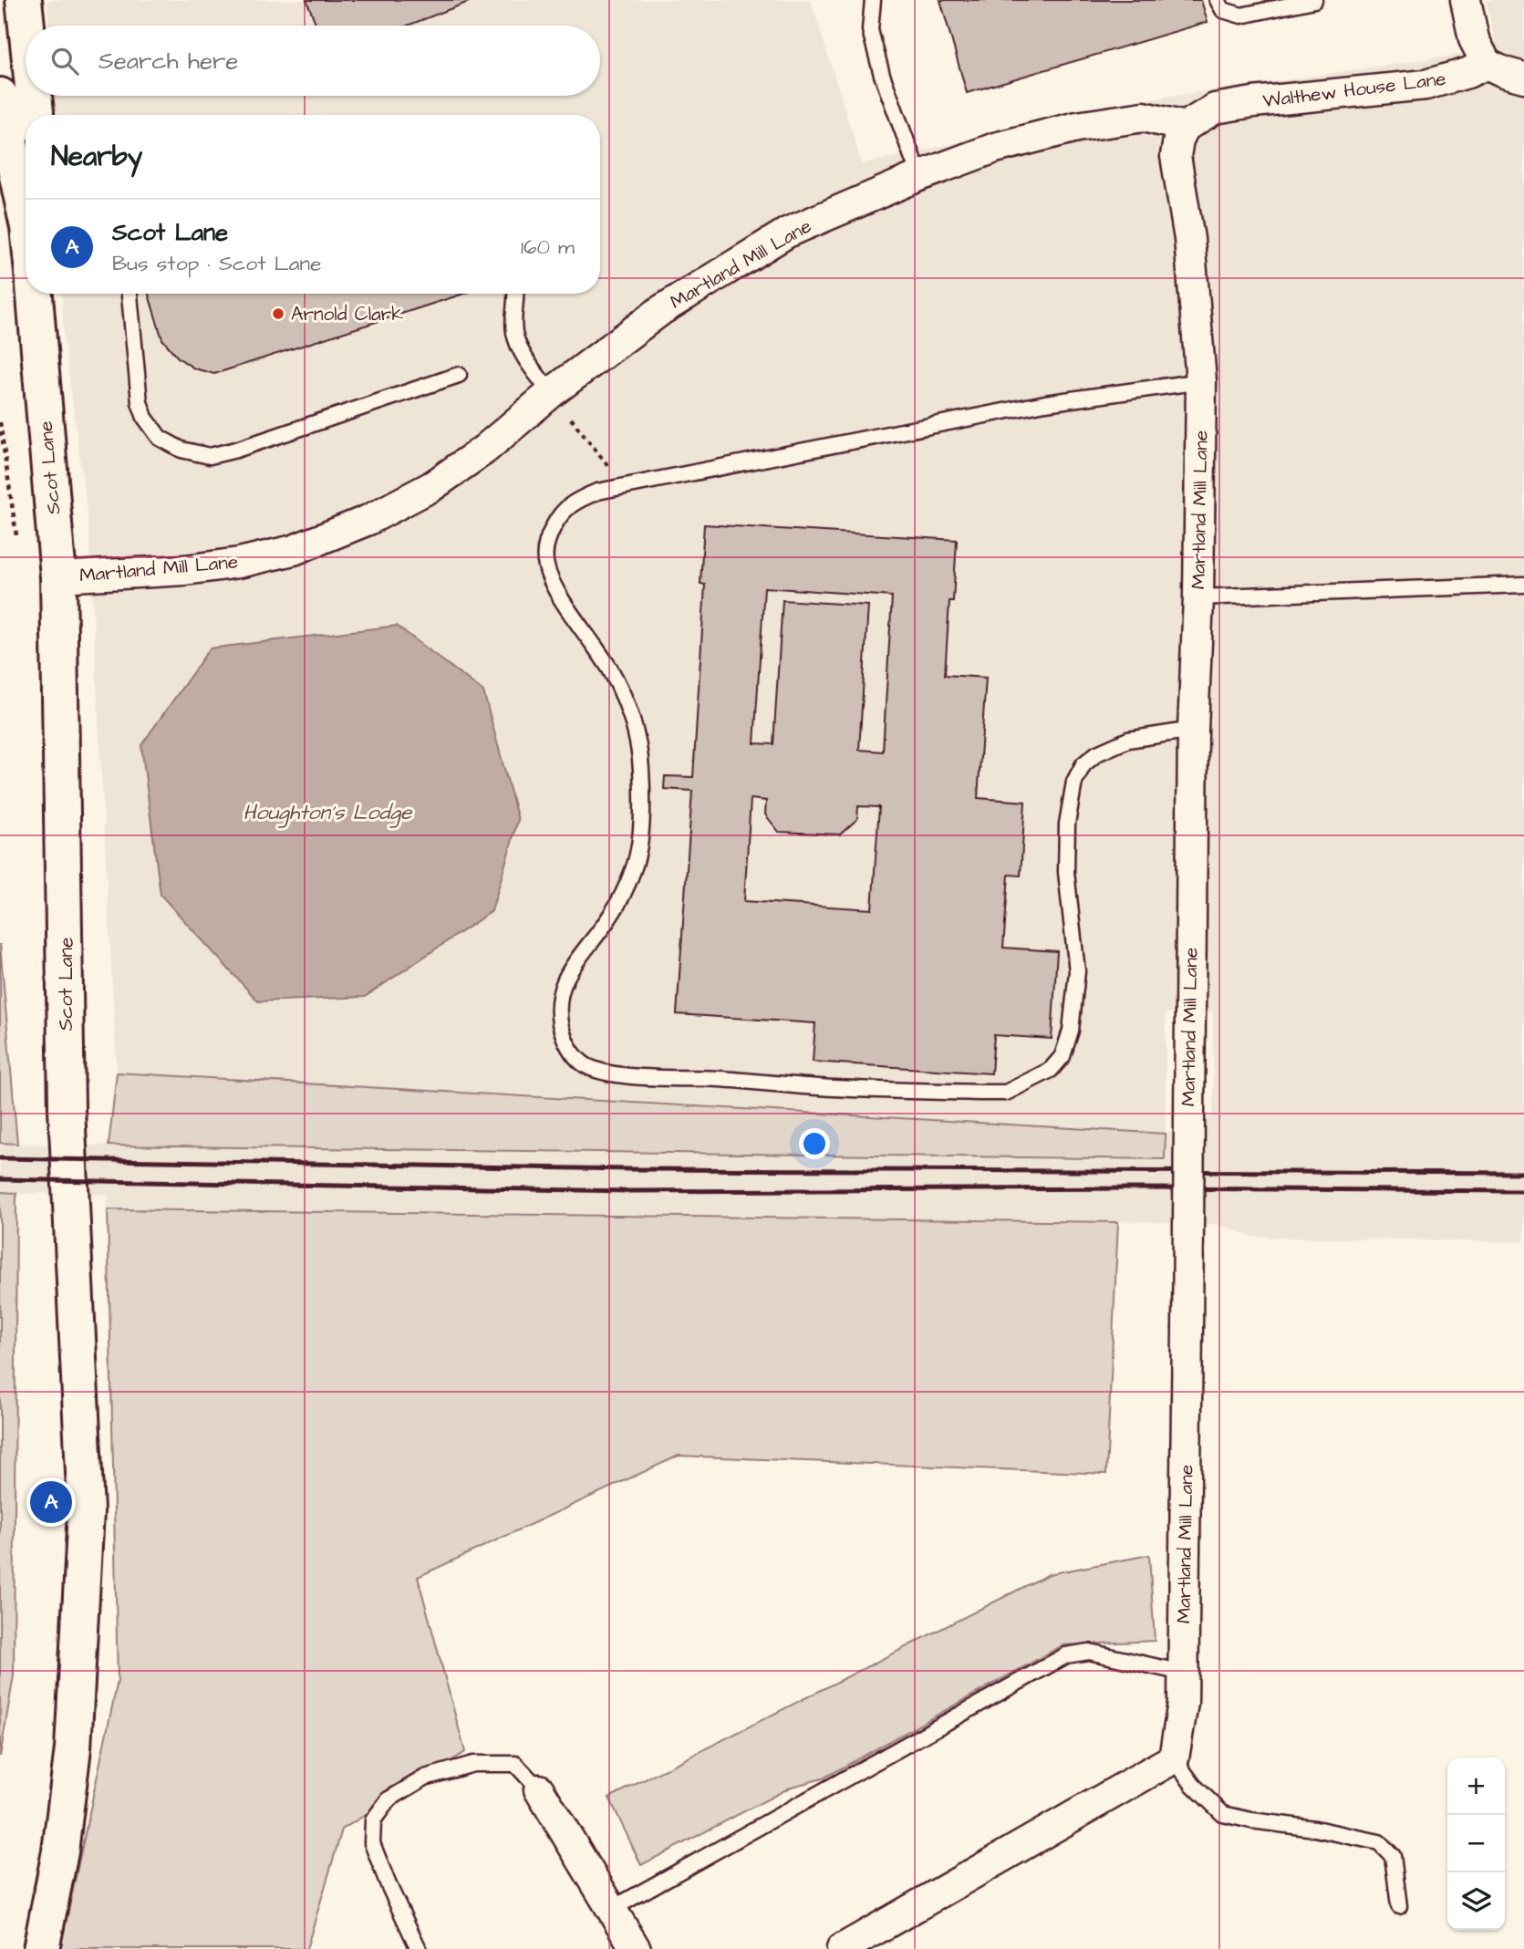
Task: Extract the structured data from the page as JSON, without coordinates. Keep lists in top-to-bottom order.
{
  "streets": {
    "street": ["Walthew House Lane", "Martland Mill Lane", "Scot Lane"]
  },
  "crossings": [
    ["Walthew House Lane", "Martland Mill Lane"],
    ["Martland Mill Lane", "Scot Lane"]
  ],
  "water": ["Houghton’s Lodge"],
  "places": ["Arnold Clark"],
  "page": {
    "search": "Search here",
    "heading": "Nearby",
    "list": [
      {
        "mark": "A",
        "name": "Scot Lane",
        "note": "Bus stop · Scot Lane",
        "value": "160 m"
      }
    ],
    "pins": "A",
    "map_buttons": ["+", "−"]
  }
}
